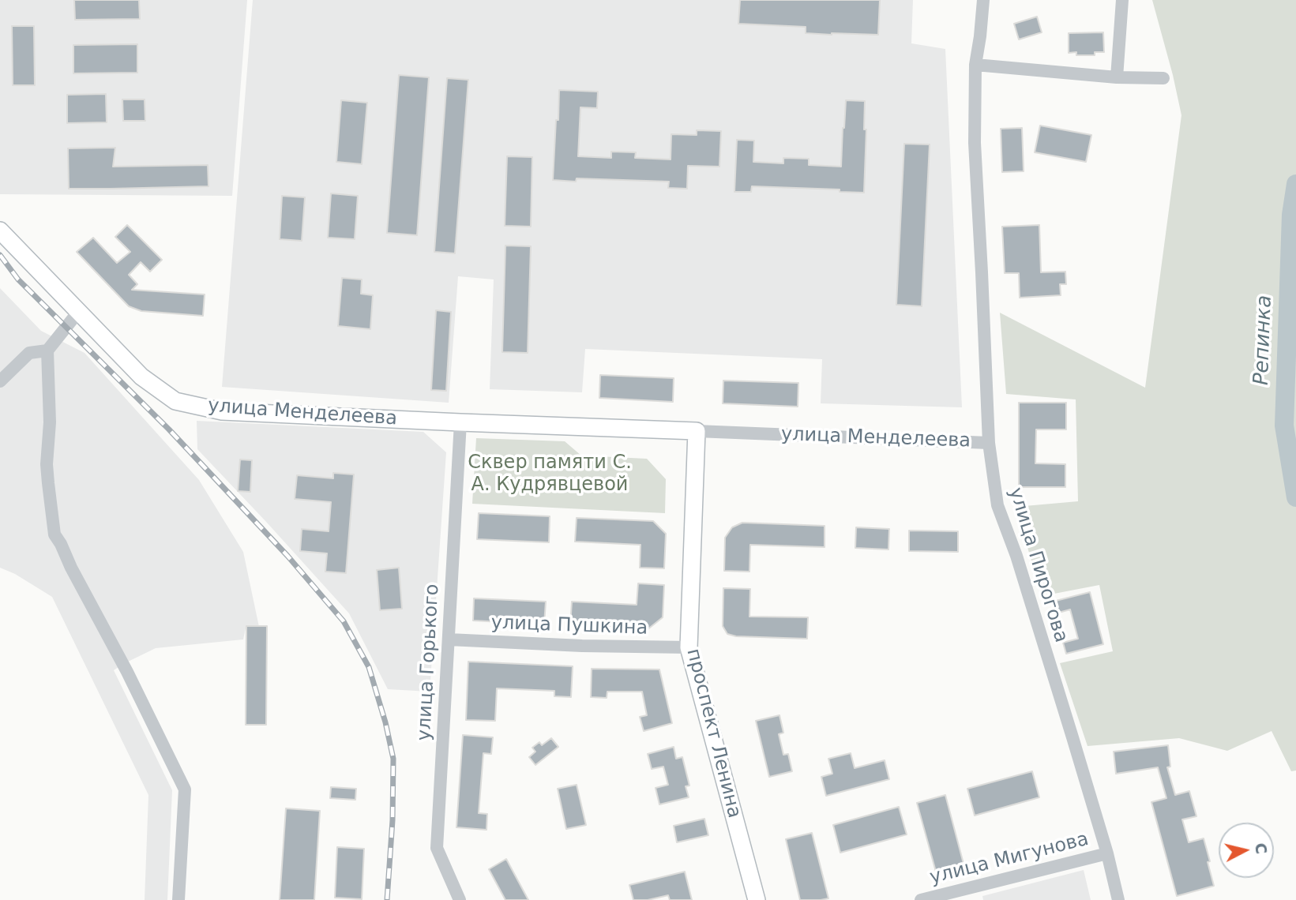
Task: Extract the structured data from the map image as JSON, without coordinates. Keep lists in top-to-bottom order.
{
  "streets": {
    "main road": ["улица Менделеева", "проспект Ленина"],
    "street": [
      "улица Пирогова",
      "улица Пушкина",
      "улица Горького",
      "улица Мигунова"
    ]
  },
  "crossings": [
    ["улица Менделеева", "улица Пирогова"],
    ["улица Менделеева", "улица Горького"],
    ["улица Менделеева", "проспект Ленина"],
    ["улица Пирогова", "улица Мигунова"],
    ["улица Пушкина", "улица Горького"],
    ["улица Пушкина", "проспект Ленина"]
  ],
  "water": ["Репинка"],
  "parks": ["Сквер памяти С. А. Кудрявцевой"],
  "north": "right"
}
